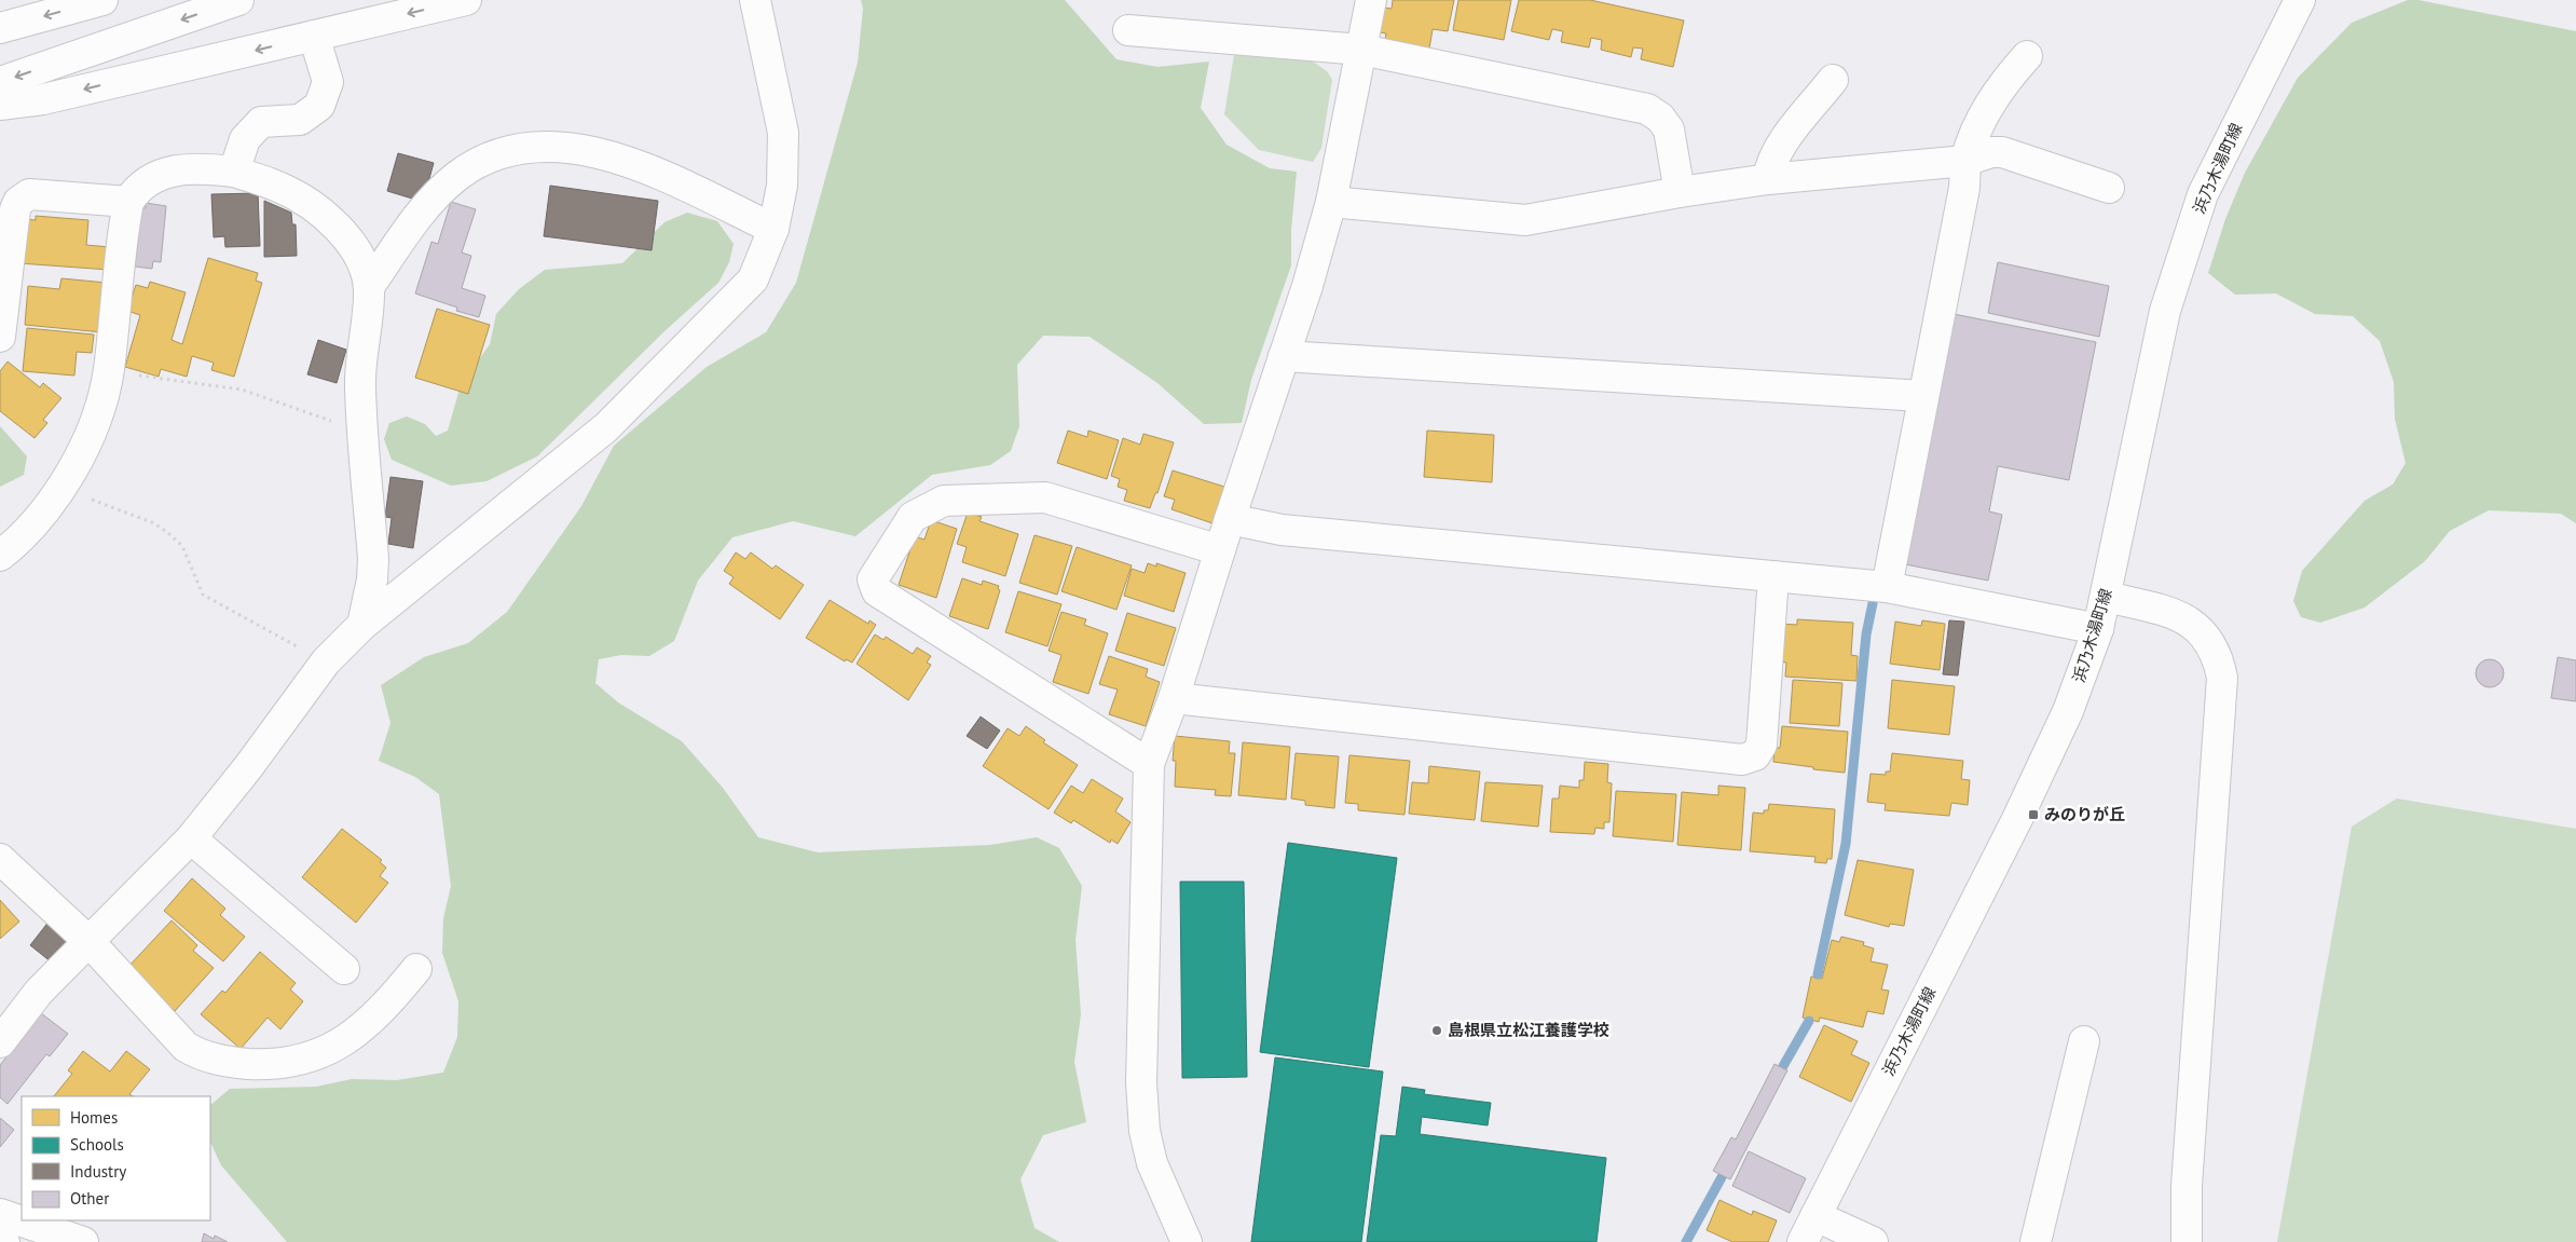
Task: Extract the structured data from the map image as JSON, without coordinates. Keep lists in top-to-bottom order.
{
  "streets": {
    "main road": ["浜乃木湯町線"]
  },
  "places": {
    "transit": ["みのりが丘"],
    "other": ["島根県立松江養護学校"]
  },
  "legend": [
    "Homes",
    "Schools",
    "Industry",
    "Other"
  ]
}
